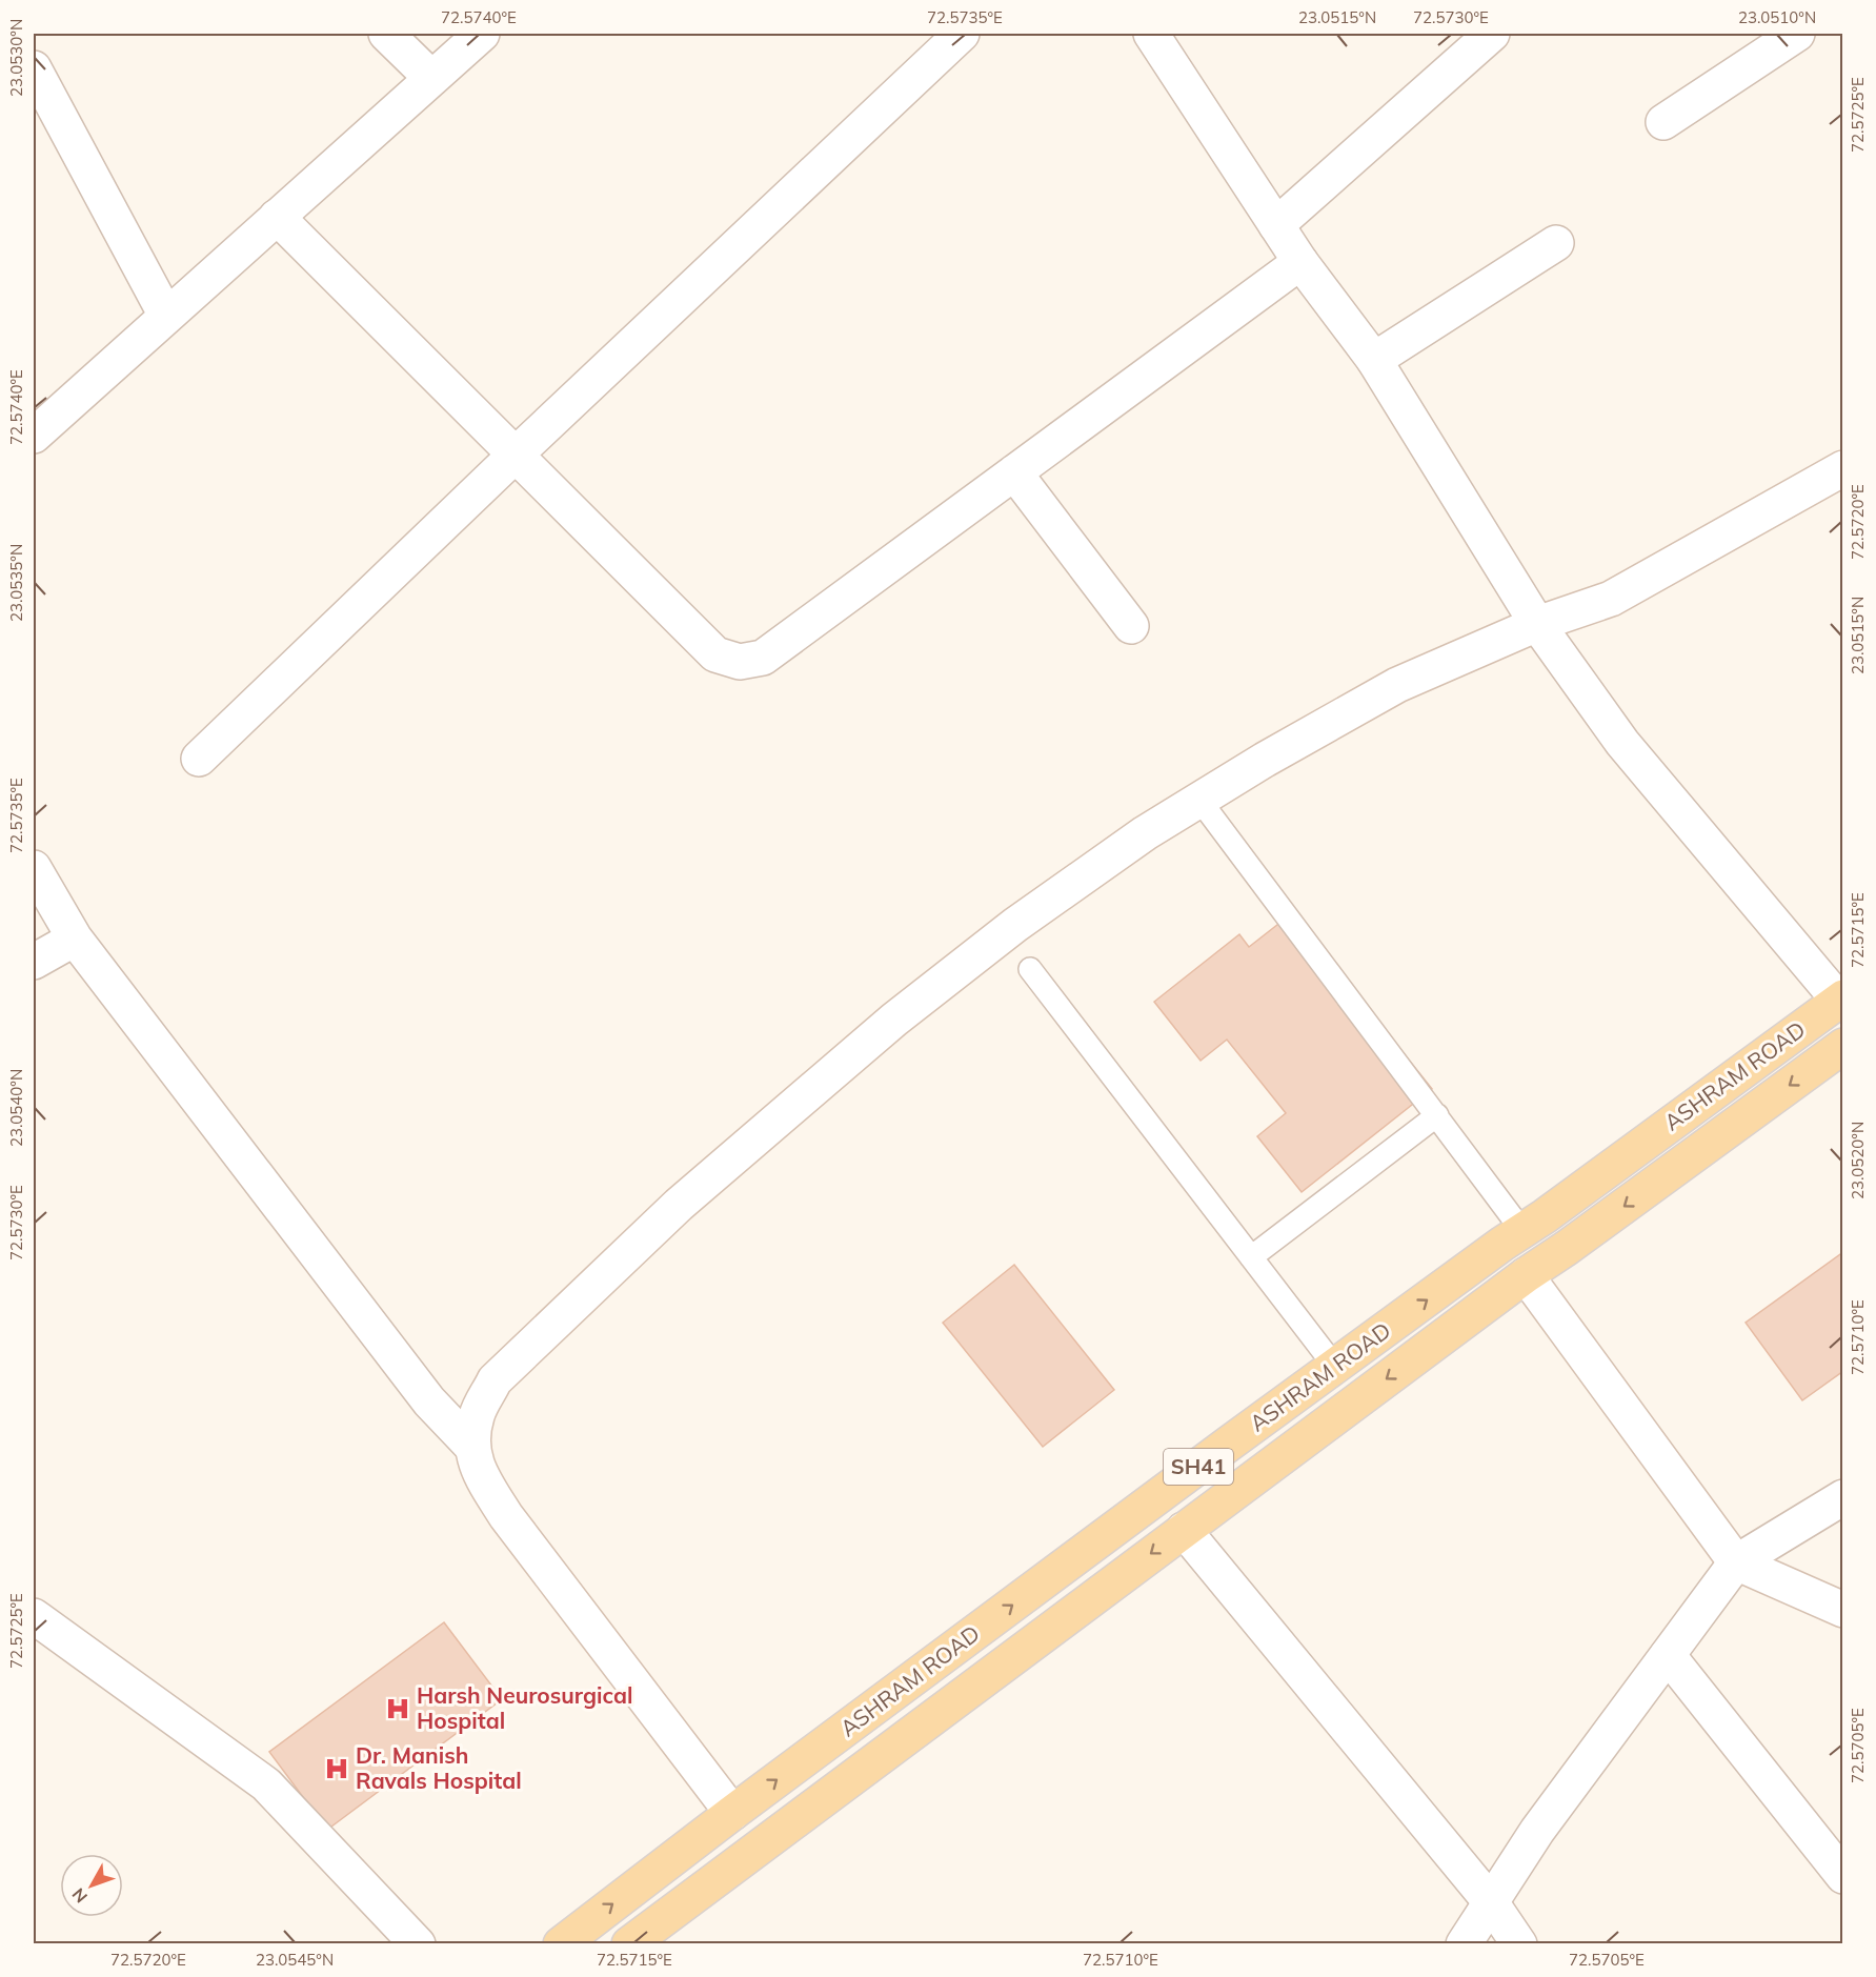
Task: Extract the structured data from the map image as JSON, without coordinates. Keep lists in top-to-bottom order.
{
  "streets": {
    "main road": ["ASHRAM ROAD", "SH41"]
  },
  "places": {
    "hospital": ["Harsh Neurosurgical Hospital", "Dr. Manish Ravals Hospital"]
  },
  "north": "bottom left",
  "coordinates": [
    "72.5740°E",
    "72.5735°E",
    "23.0515°N",
    "72.5730°E",
    "23.0510°N",
    "23.0530°N",
    "72.5725°E",
    "72.5720°E",
    "23.0535°N",
    "72.5715°E",
    "23.0540°N",
    "23.0520°N",
    "72.5710°E",
    "72.5705°E",
    "23.0545°N"
  ]
}
